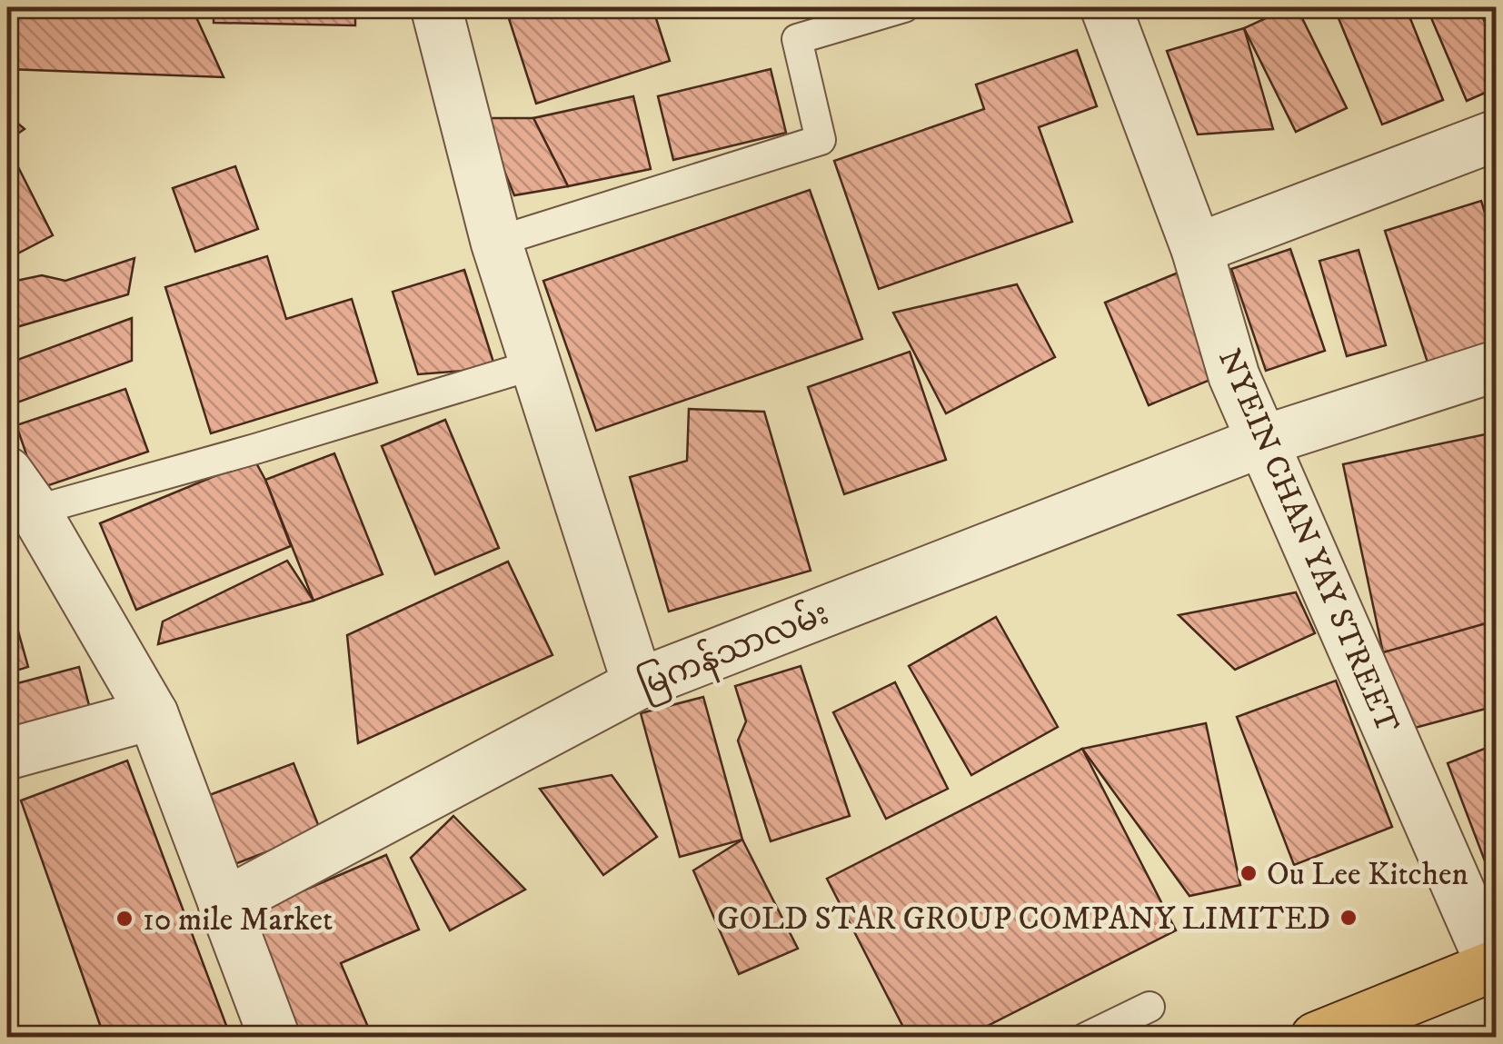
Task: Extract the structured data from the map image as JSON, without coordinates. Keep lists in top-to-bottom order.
{
  "streets": {
    "street": ["NYEIN CHAN YAY STREET", "မြကန်သာလမ်း"]
  },
  "crossings": [
    ["NYEIN CHAN YAY STREET", "မြကန်သာလမ်း"]
  ],
  "places": ["Ou Lee Kitchen", "GOLD STAR GROUP COMPANY LIMITED", "10 mile Market"]
}
